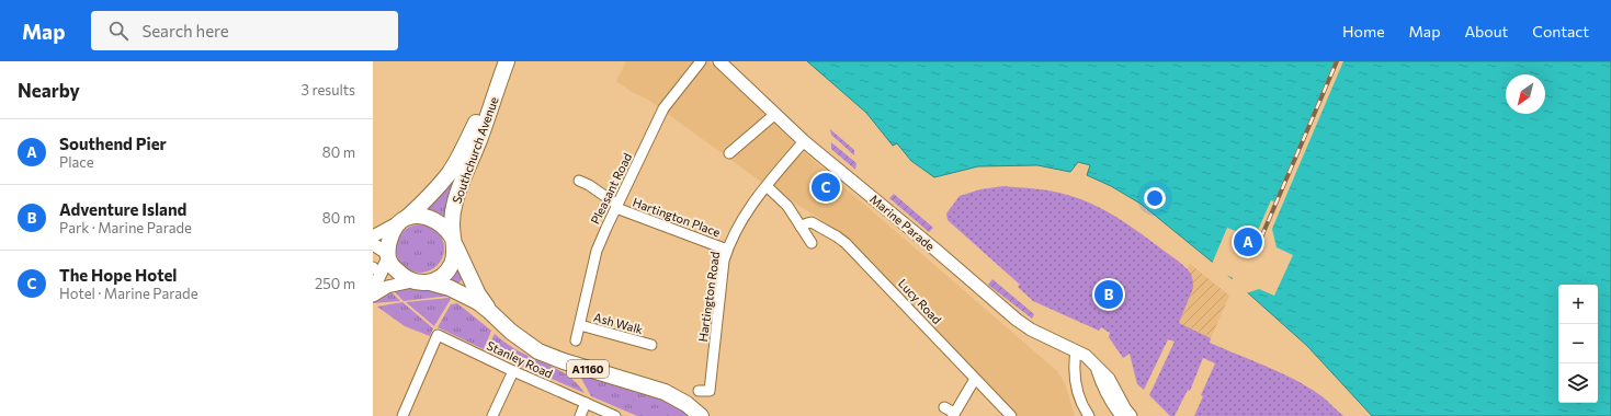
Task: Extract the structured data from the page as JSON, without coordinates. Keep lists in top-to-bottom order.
{
  "streets": {
    "main road": ["Southchurch Avenue", "A1160"],
    "street": [
      "Pleasant Road",
      "Hartington Place",
      "Marine Parade",
      "Hartington Road",
      "Lucy Road",
      "Ash Walk",
      "Stanley Road"
    ]
  },
  "crossings": [
    ["Southchurch Avenue", "A1160"],
    ["Pleasant Road", "Hartington Place"],
    ["Pleasant Road", "Ash Walk"],
    ["Hartington Place", "Hartington Road"],
    ["Marine Parade", "Hartington Road"]
  ],
  "north": "bottom left",
  "page": {
    "header": "Map",
    "search": "Search here",
    "nav": [
      "Home",
      "Map",
      "About",
      "Contact"
    ],
    "heading": ["Nearby", "3 results"],
    "list": [
      {
        "mark": "A",
        "name": "Southend Pier",
        "note": "Place",
        "value": "80 m"
      },
      {
        "mark": "B",
        "name": "Adventure Island",
        "note": "Park · Marine Parade",
        "value": "80 m"
      },
      {
        "mark": "C",
        "name": "The Hope Hotel",
        "note": "Hotel · Marine Parade",
        "value": "250 m"
      }
    ],
    "pins": ["C", "A", "B"],
    "map_buttons": ["+", "−"]
  }
}
